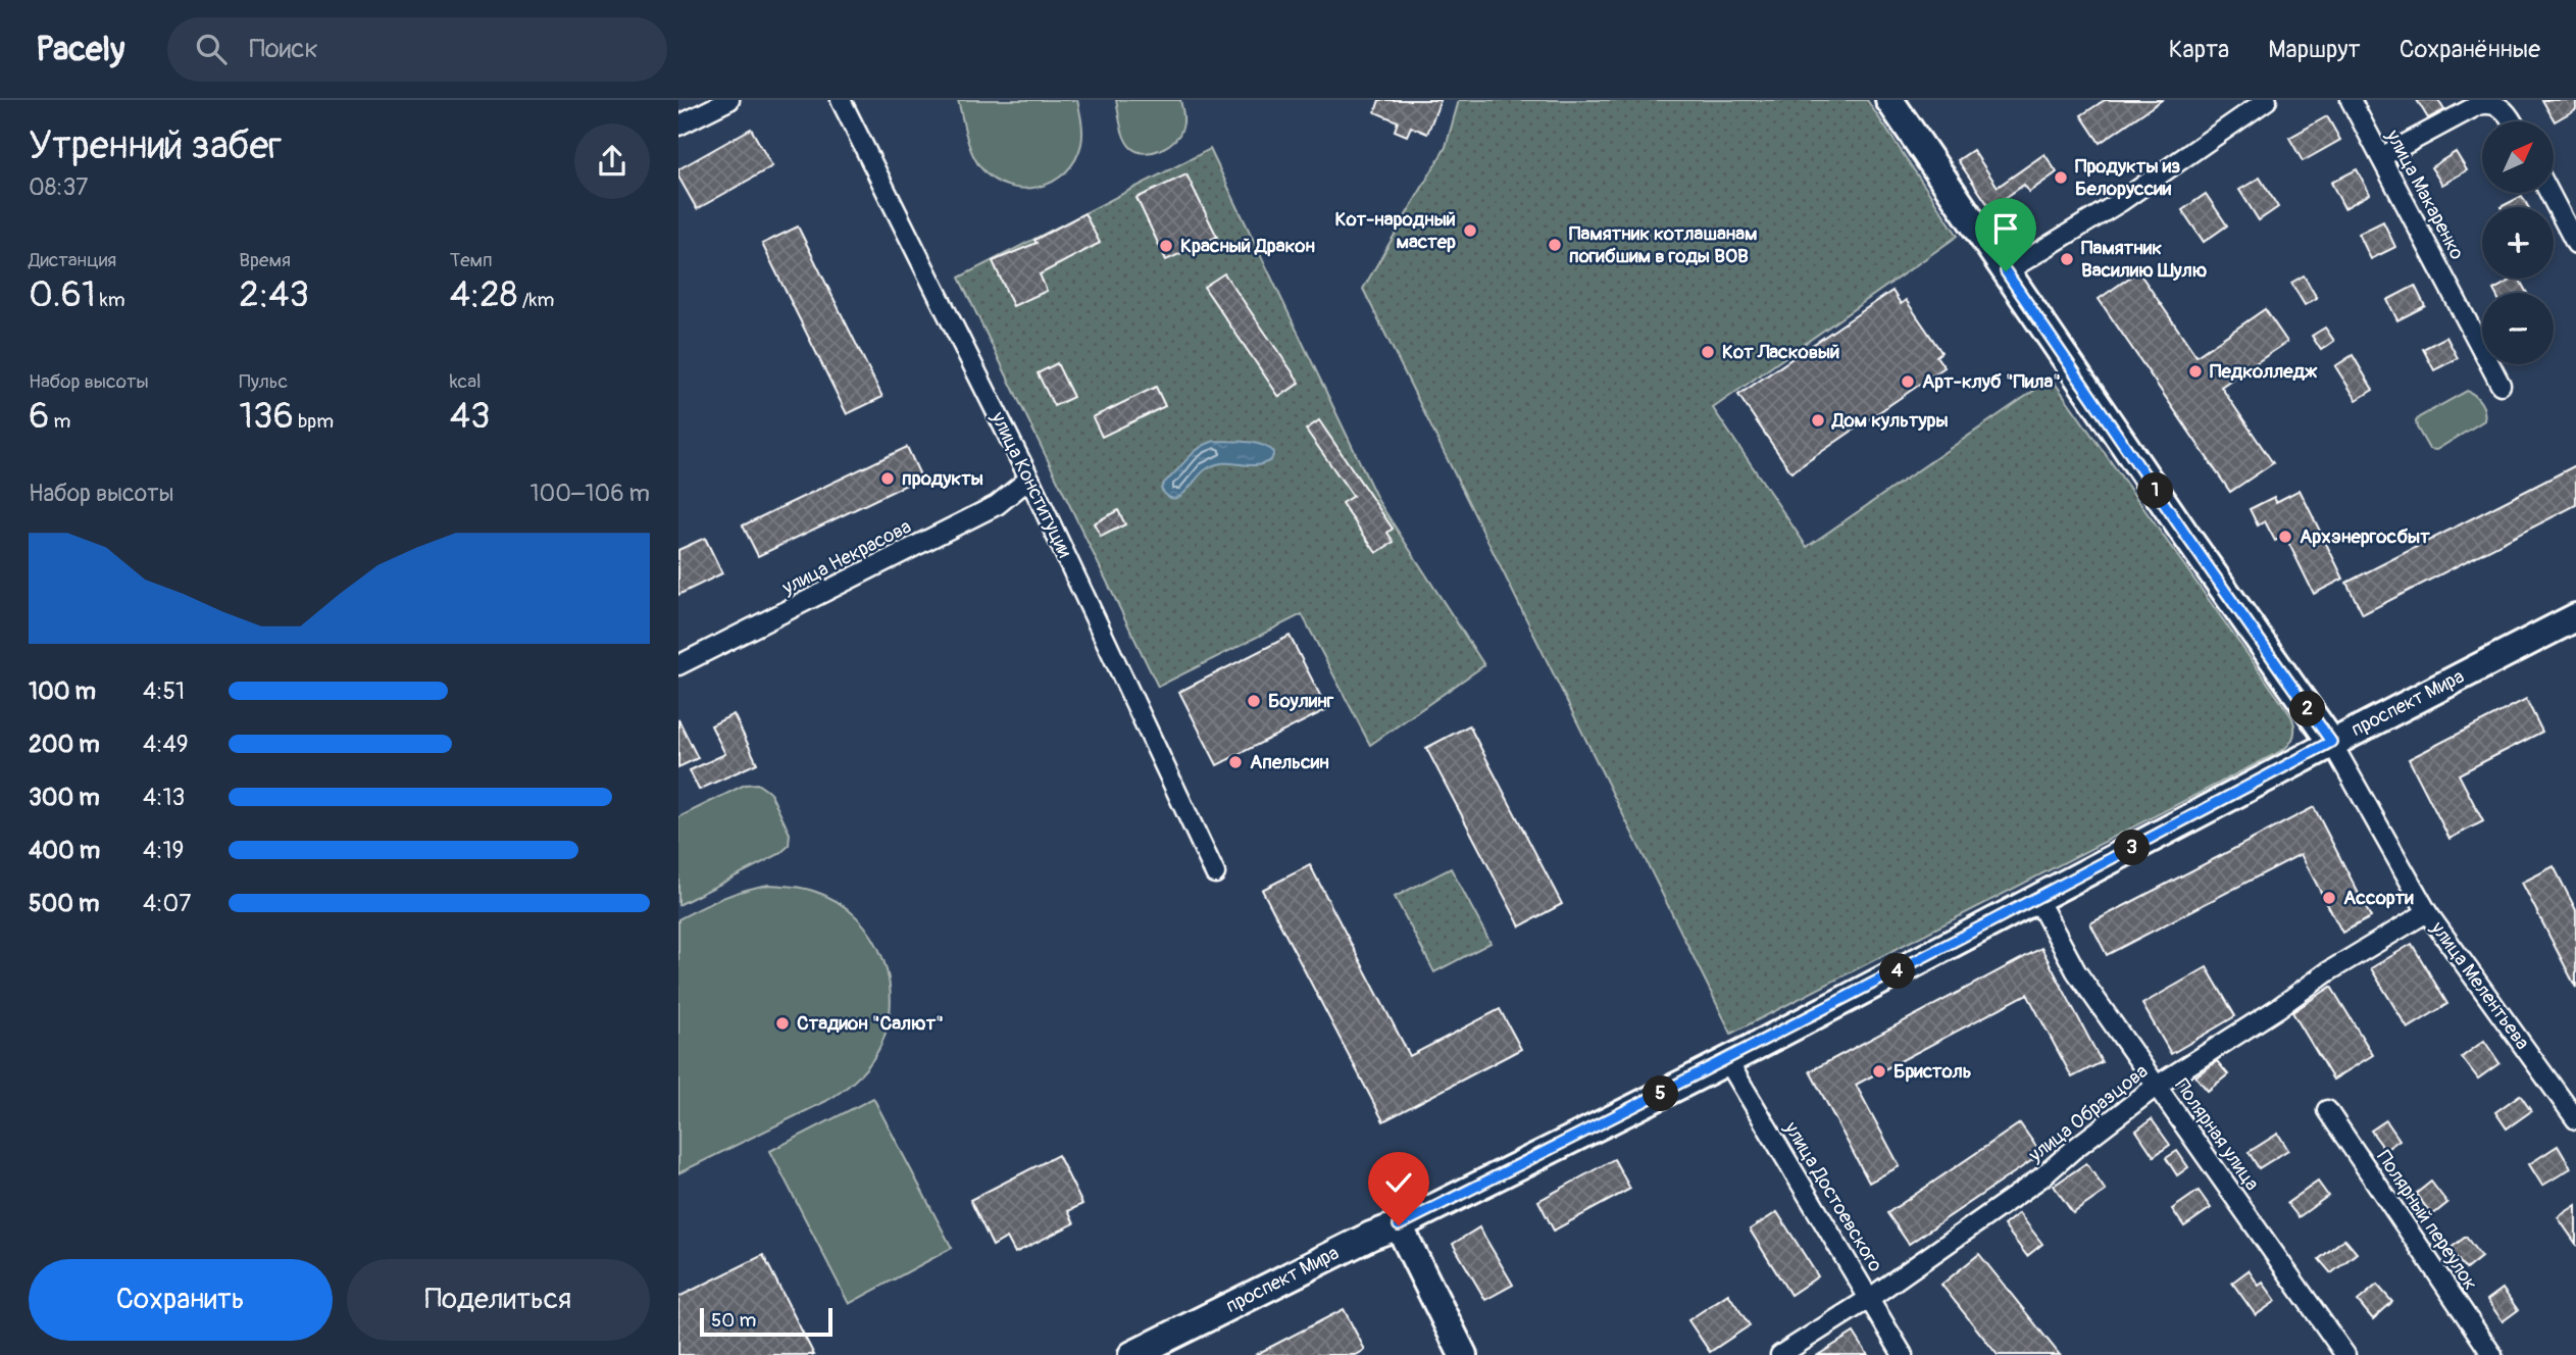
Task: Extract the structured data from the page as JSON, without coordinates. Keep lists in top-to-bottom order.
{
  "streets": {
    "street": [
      "улица Макаренко",
      "улица Конституции",
      "улица Некрасова",
      "проспект Мира",
      "улица Мелентьева",
      "улица Образцова",
      "Полярная улица",
      "улица Достоевского",
      "Полярный переулок"
    ]
  },
  "crossings": [
    ["улица Конституции", "улица Некрасова"],
    ["проспект Мира", "улица Мелентьева"],
    ["проспект Мира", "Полярная улица"],
    ["проспект Мира", "улица Достоевского"],
    ["улица Мелентьева", "улица Образцова"],
    ["улица Образцова", "Полярная улица"],
    ["улица Образцова", "улица Достоевского"]
  ],
  "places": [
    "Продукты из Белоруссии",
    "Кот-народный мастер",
    "Памятник котлашанам погибшим в годы ВОВ",
    "Красный Дракон",
    "Памятник Василию Шулю",
    "Кот Ласковый",
    "Педколледж",
    "Арт-клуб \"Пила\"",
    "Дом культуры",
    "продукты",
    "Архэнергосбыт",
    "Боулинг",
    "Апельсин",
    "Ассорти",
    "Стадион \"Салют\"",
    "Бристоль"
  ],
  "scale_bar": "50 m",
  "north": "top right",
  "page": {
    "header": "Pacely",
    "search": "Поиск",
    "nav": ["Карта", "Маршрут", "Сохранённые"],
    "heading": ["Утренний забег", "08:37"],
    "map_buttons": ["+", "−"],
    "stats": [
      ["Дистанция", "0.61 km"],
      ["Время", "2:43"],
      ["Темп", "4:28 /km"],
      ["Набор высоты", "6 m"],
      ["Пульс", "136 bpm"],
      ["kcal", "43"]
    ],
    "chart": ["Набор высоты", "100–106 m"],
    "pins": [
      "1",
      "2",
      "3",
      "4",
      "5"
    ],
    "list": [
      {
        "name": "100 m",
        "note": "4:51"
      },
      {
        "name": "200 m",
        "note": "4:49"
      },
      {
        "name": "300 m",
        "note": "4:13"
      },
      {
        "name": "400 m",
        "note": "4:19"
      },
      {
        "name": "500 m",
        "note": "4:07"
      }
    ],
    "buttons": ["Сохранить", "Поделиться"],
    "scale": "50 m"
  }
}
